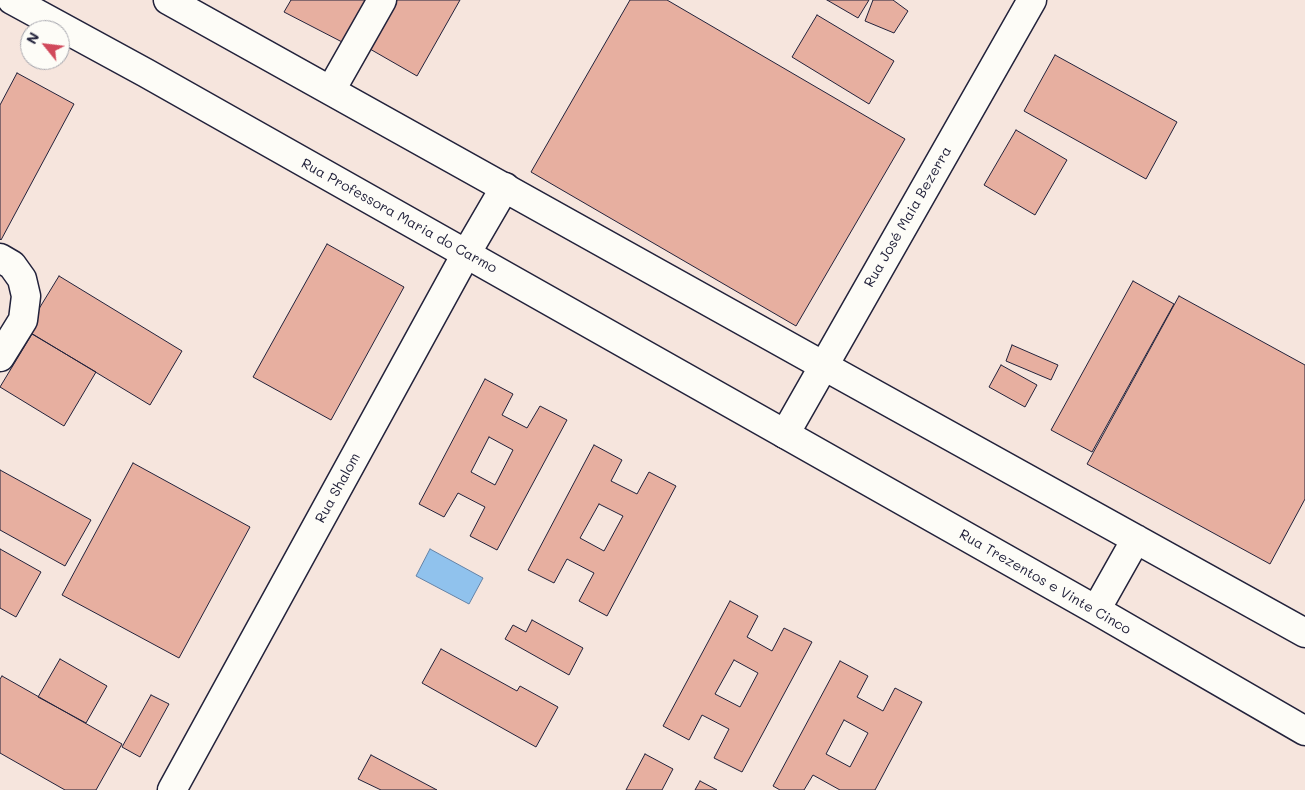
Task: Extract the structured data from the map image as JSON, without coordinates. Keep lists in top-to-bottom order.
{
  "streets": {
    "street": [
      "Rua Professora Maria do Carmo",
      "Rua José Maia Bezerra",
      "Rua Shalom",
      "Rua Trezentos e Vinte Cinco"
    ]
  },
  "crossings": [
    ["Rua Professora Maria do Carmo", "Rua José Maia Bezerra"],
    ["Rua Professora Maria do Carmo", "Rua Shalom"],
    ["Rua Professora Maria do Carmo", "Rua Trezentos e Vinte Cinco"],
    ["Rua José Maia Bezerra", "Rua Trezentos e Vinte Cinco"]
  ],
  "north": "top left"
}
